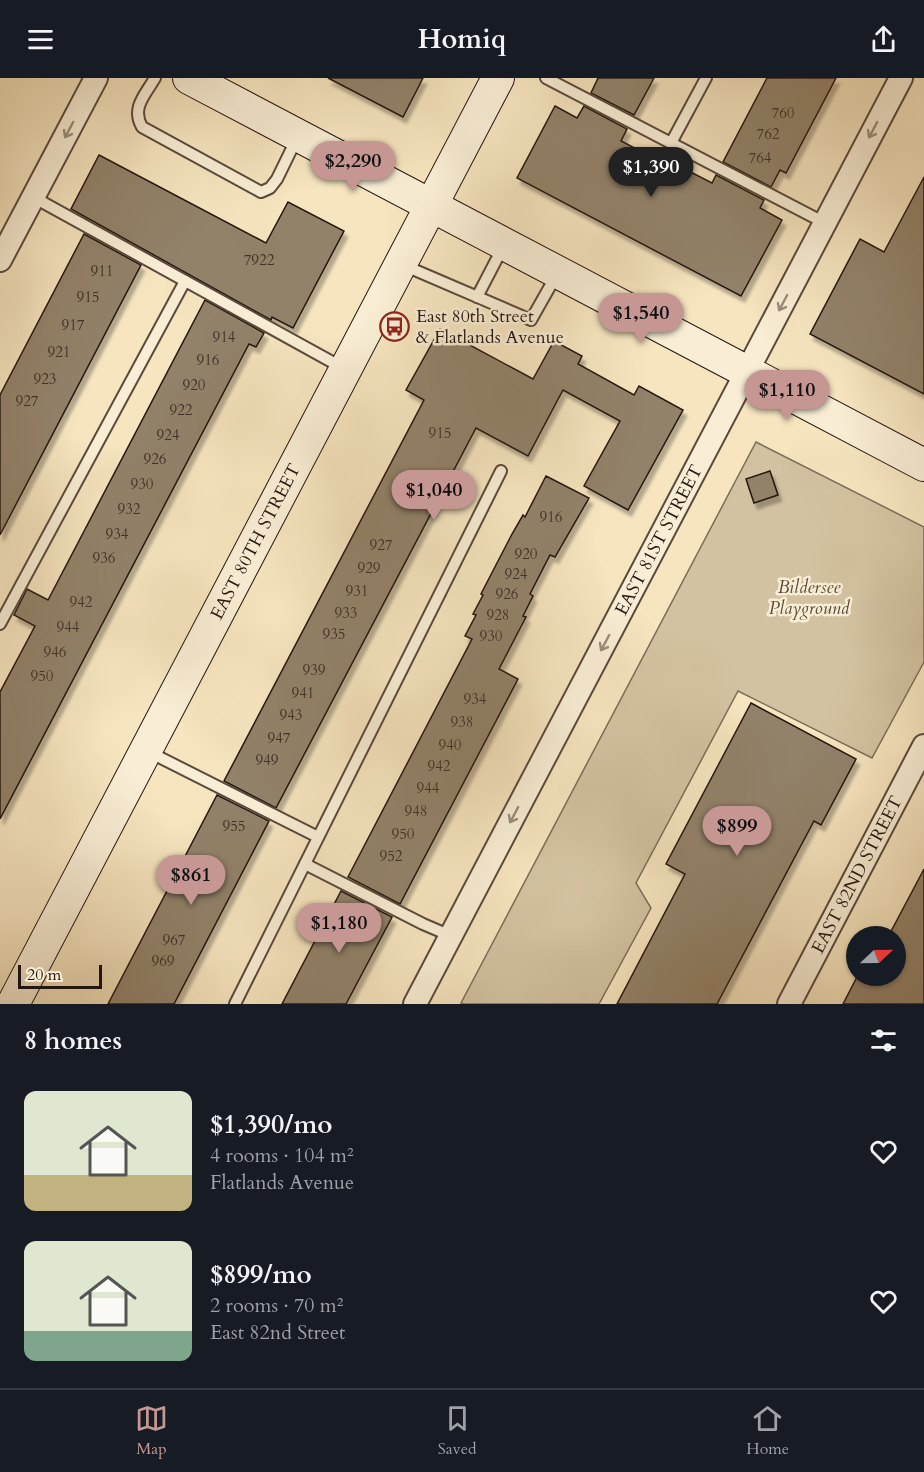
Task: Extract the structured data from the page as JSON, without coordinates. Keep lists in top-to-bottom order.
{
  "streets": {
    "street": ["EAST 80TH STREET", "EAST 81ST STREET", "EAST 82ND STREET"]
  },
  "one_way": ["EAST 81ST STREET"],
  "parks": ["Bildersee Playground"],
  "places": {
    "bus stop": ["East 80th Street & Flatlands Avenue"]
  },
  "house_numbers": [
    "760",
    "762",
    "764",
    "7922",
    "911",
    "915",
    "917",
    "914",
    "921",
    "916",
    "923",
    "920",
    "927",
    "922",
    "915",
    "924",
    "926",
    "930",
    "932",
    "916",
    "934",
    "927",
    "920",
    "936",
    "929",
    "924",
    "931",
    "926",
    "942",
    "933",
    "928",
    "944",
    "935",
    "930",
    "946",
    "939",
    "950",
    "941",
    "934",
    "943",
    "938",
    "947",
    "940",
    "949",
    "942",
    "944",
    "948",
    "955",
    "950",
    "952",
    "967",
    "969"
  ],
  "scale_bar": "20 m",
  "north": "right",
  "page": {
    "header": "Homiq",
    "price": [
      "$2,290",
      "$1,390",
      "$1,540",
      "$1,110",
      "$1,040",
      "$899",
      "$861",
      "$1,180"
    ],
    "scale": "20 m",
    "heading": "8 homes",
    "list": [
      {
        "name": "$1,390/mo",
        "note": "4 rooms · 104 m² · Flatlands Avenue"
      },
      {
        "name": "$899/mo",
        "note": "2 rooms · 70 m² · East 82nd Street"
      }
    ],
    "tabs": ["Map", "Saved", "Home"]
  }
}
